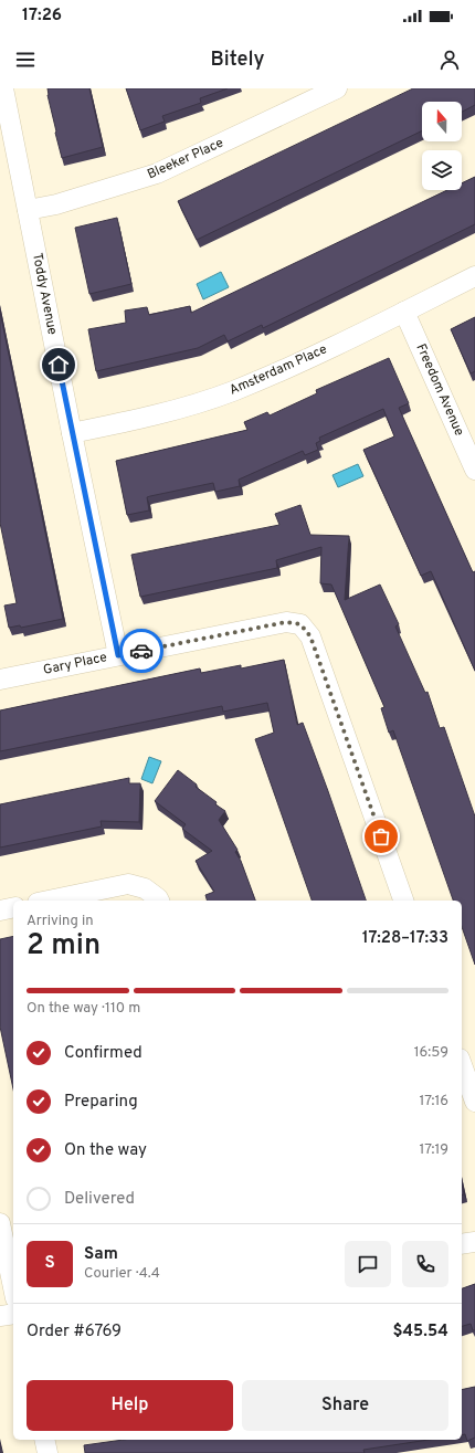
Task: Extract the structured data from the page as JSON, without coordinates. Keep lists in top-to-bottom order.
{
  "streets": {
    "street": [
      "Bleeker Place",
      "Toddy Avenue",
      "Amsterdam Place",
      "Freedom Avenue",
      "Gary Place"
    ]
  },
  "crossings": [
    ["Bleeker Place", "Toddy Avenue"],
    ["Toddy Avenue", "Amsterdam Place"],
    ["Toddy Avenue", "Gary Place"],
    ["Amsterdam Place", "Freedom Avenue"]
  ],
  "north": "top",
  "page": {
    "status": "17:26",
    "header": "Bitely",
    "heading": ["2 min", "Arriving in", "17:28–17:33"],
    "panel": [
      "Sam",
      "Courier · 4.4",
      "Order #6769",
      "$45.54"
    ],
    "bar": "On the way · 110 m",
    "list": [
      ["Confirmed", "16:59"],
      ["Preparing", "17:16"],
      ["On the way", "17:19"],
      "Delivered"
    ],
    "round": "S",
    "buttons": ["Help", "Share"]
  }
}
